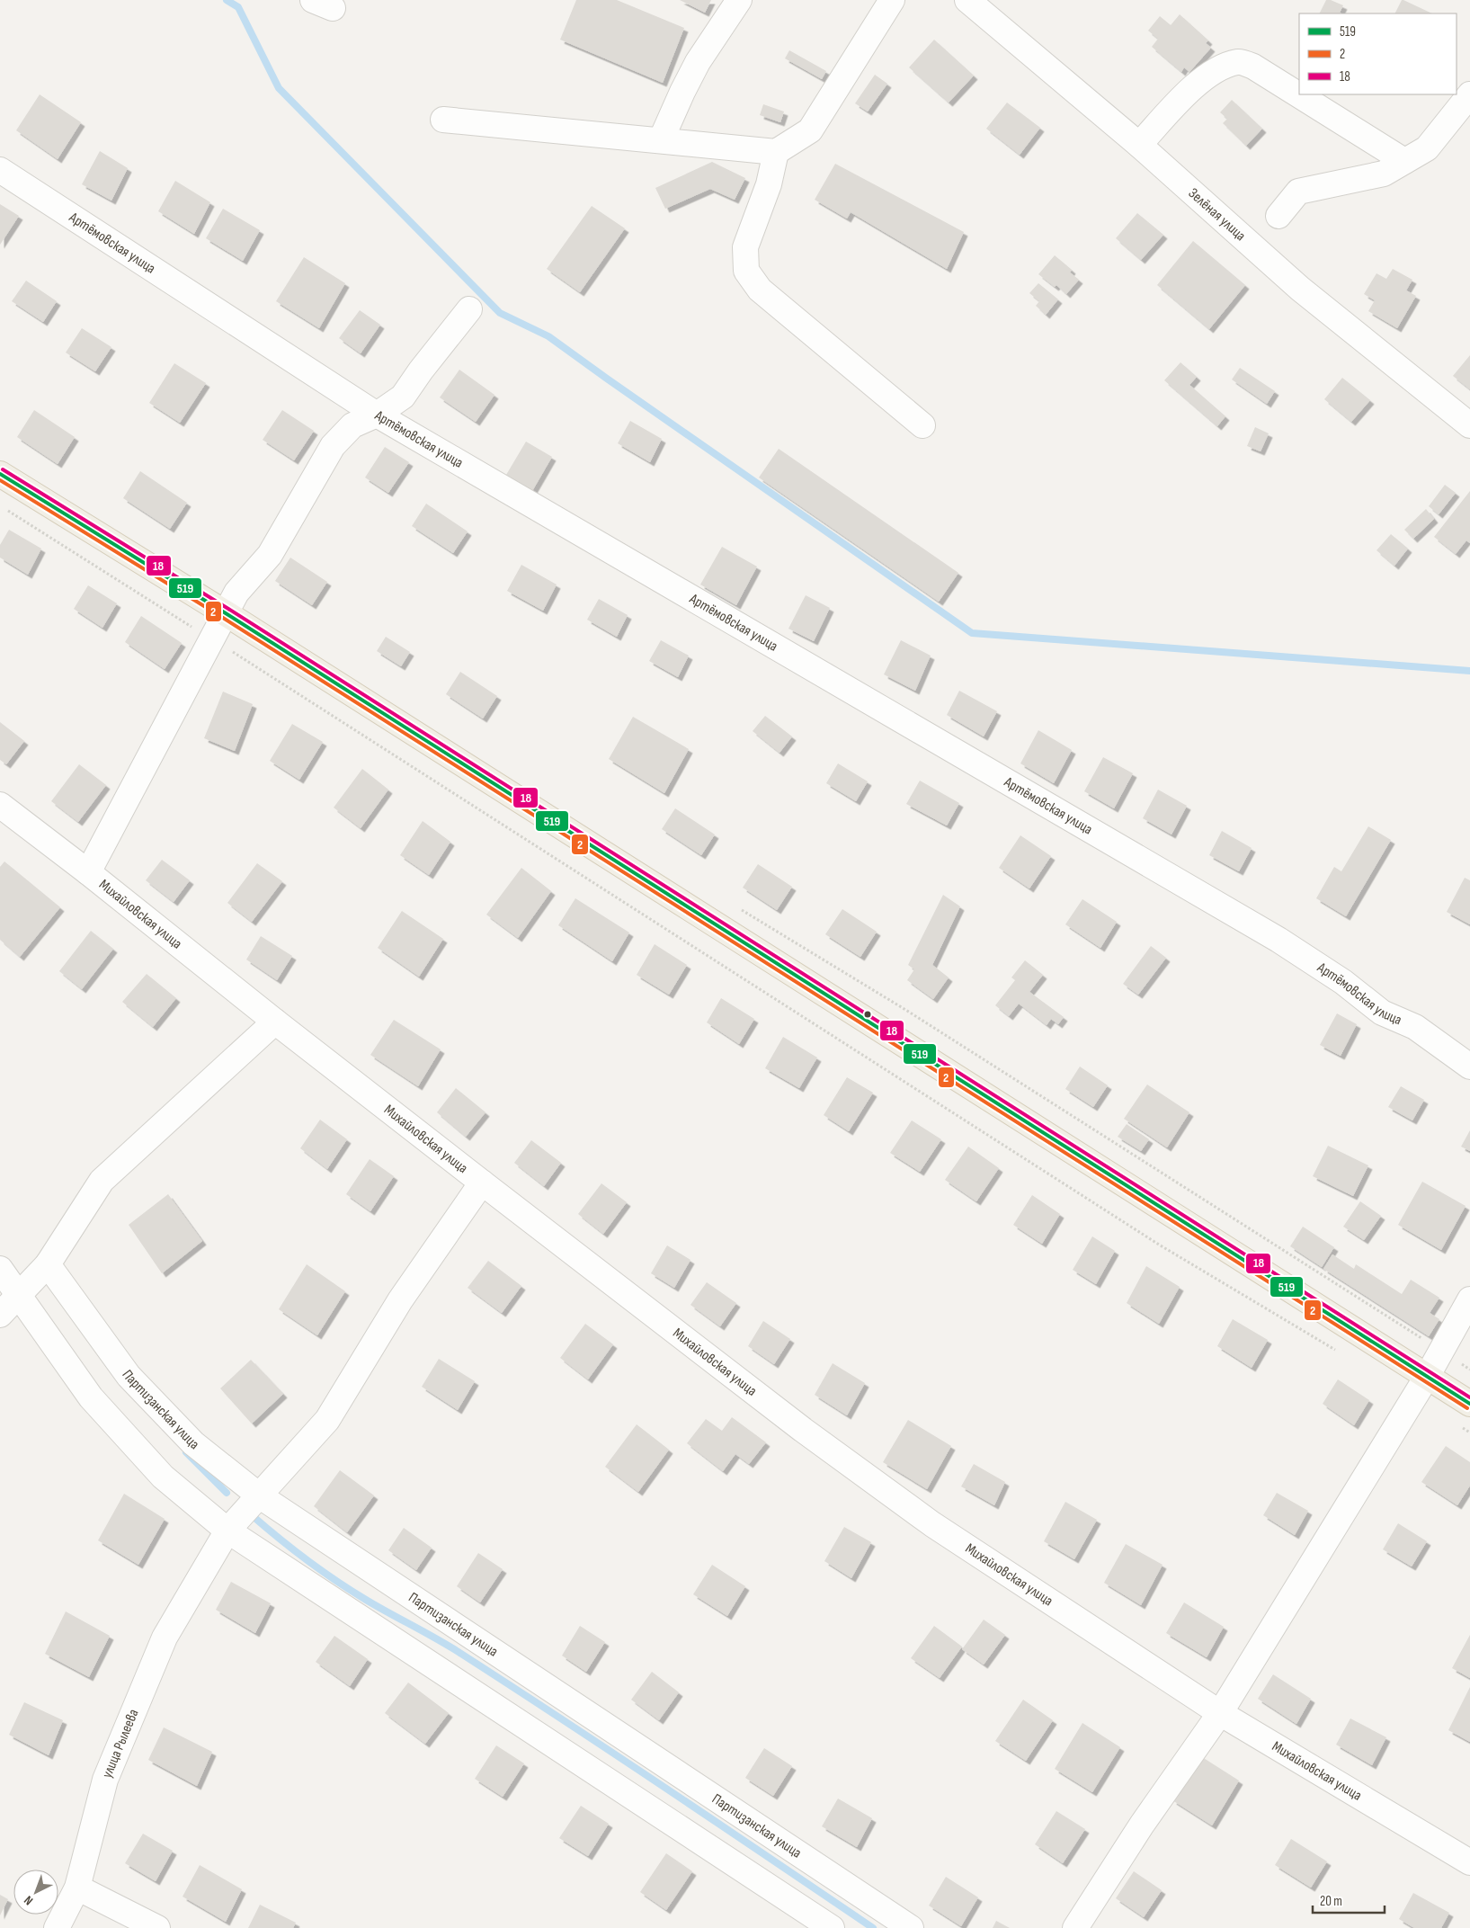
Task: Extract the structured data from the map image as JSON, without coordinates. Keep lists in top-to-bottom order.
{
  "streets": {
    "street": [
      "Зелёная улица",
      "Артёмовская улица",
      "Михайловская улица",
      "Партизанская улица",
      "улица Рылеева"
    ]
  },
  "crossings": [
    ["Михайловская улица", "улица Рылеева"],
    ["Партизанская улица", "улица Рылеева"]
  ],
  "lines": ["transit line 18", "transit line 519", "transit line 2"],
  "legend": ["519", "2", "18"],
  "scale_bar": "20 m",
  "north": "bottom left"
}
